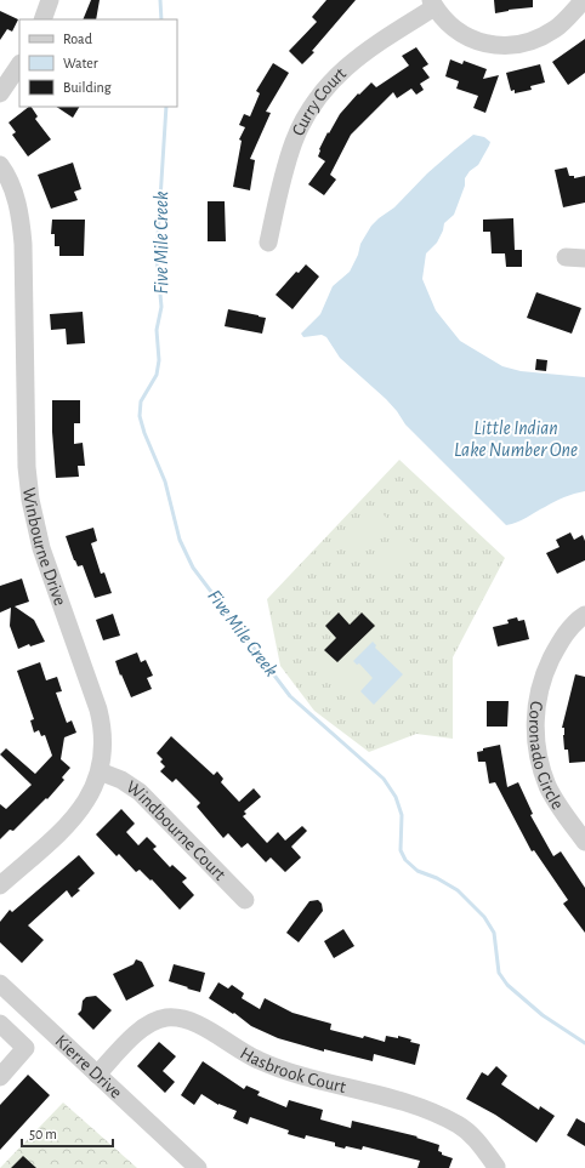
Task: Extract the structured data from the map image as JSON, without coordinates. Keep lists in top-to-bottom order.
{
  "streets": {
    "street": [
      "Curry Court",
      "Winbourne Drive",
      "Coronado Circle",
      "Windbourne Court",
      "Kierre Drive",
      "Hasbrook Court"
    ]
  },
  "crossings": [
    ["Winbourne Drive", "Windbourne Court"],
    ["Kierre Drive", "Hasbrook Court"]
  ],
  "water": ["Five Mile Creek", "Little Indian Lake Number One"],
  "legend": ["Road", "Water", "Building"],
  "scale_bar": "50 m"
}
